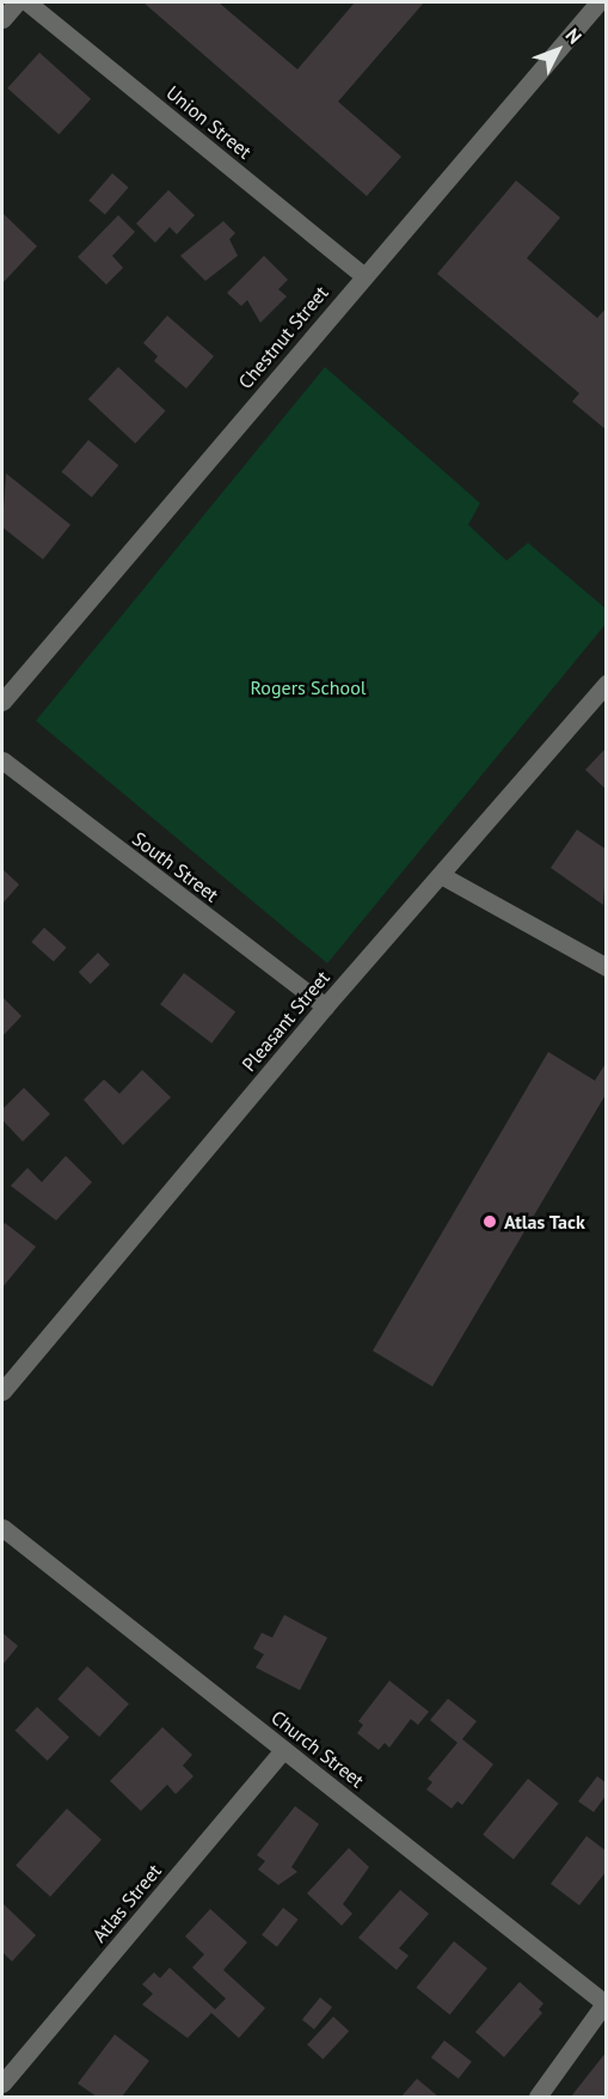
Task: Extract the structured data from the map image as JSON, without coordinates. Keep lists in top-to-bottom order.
{
  "streets": {
    "street": [
      "Union Street",
      "Chestnut Street",
      "South Street",
      "Pleasant Street",
      "Church Street",
      "Atlas Street"
    ]
  },
  "crossings": [
    ["Union Street", "Chestnut Street"],
    ["South Street", "Pleasant Street"],
    ["Church Street", "Atlas Street"]
  ],
  "parks": ["Rogers School"],
  "places": ["Atlas Tack"],
  "north": "top right"
}
